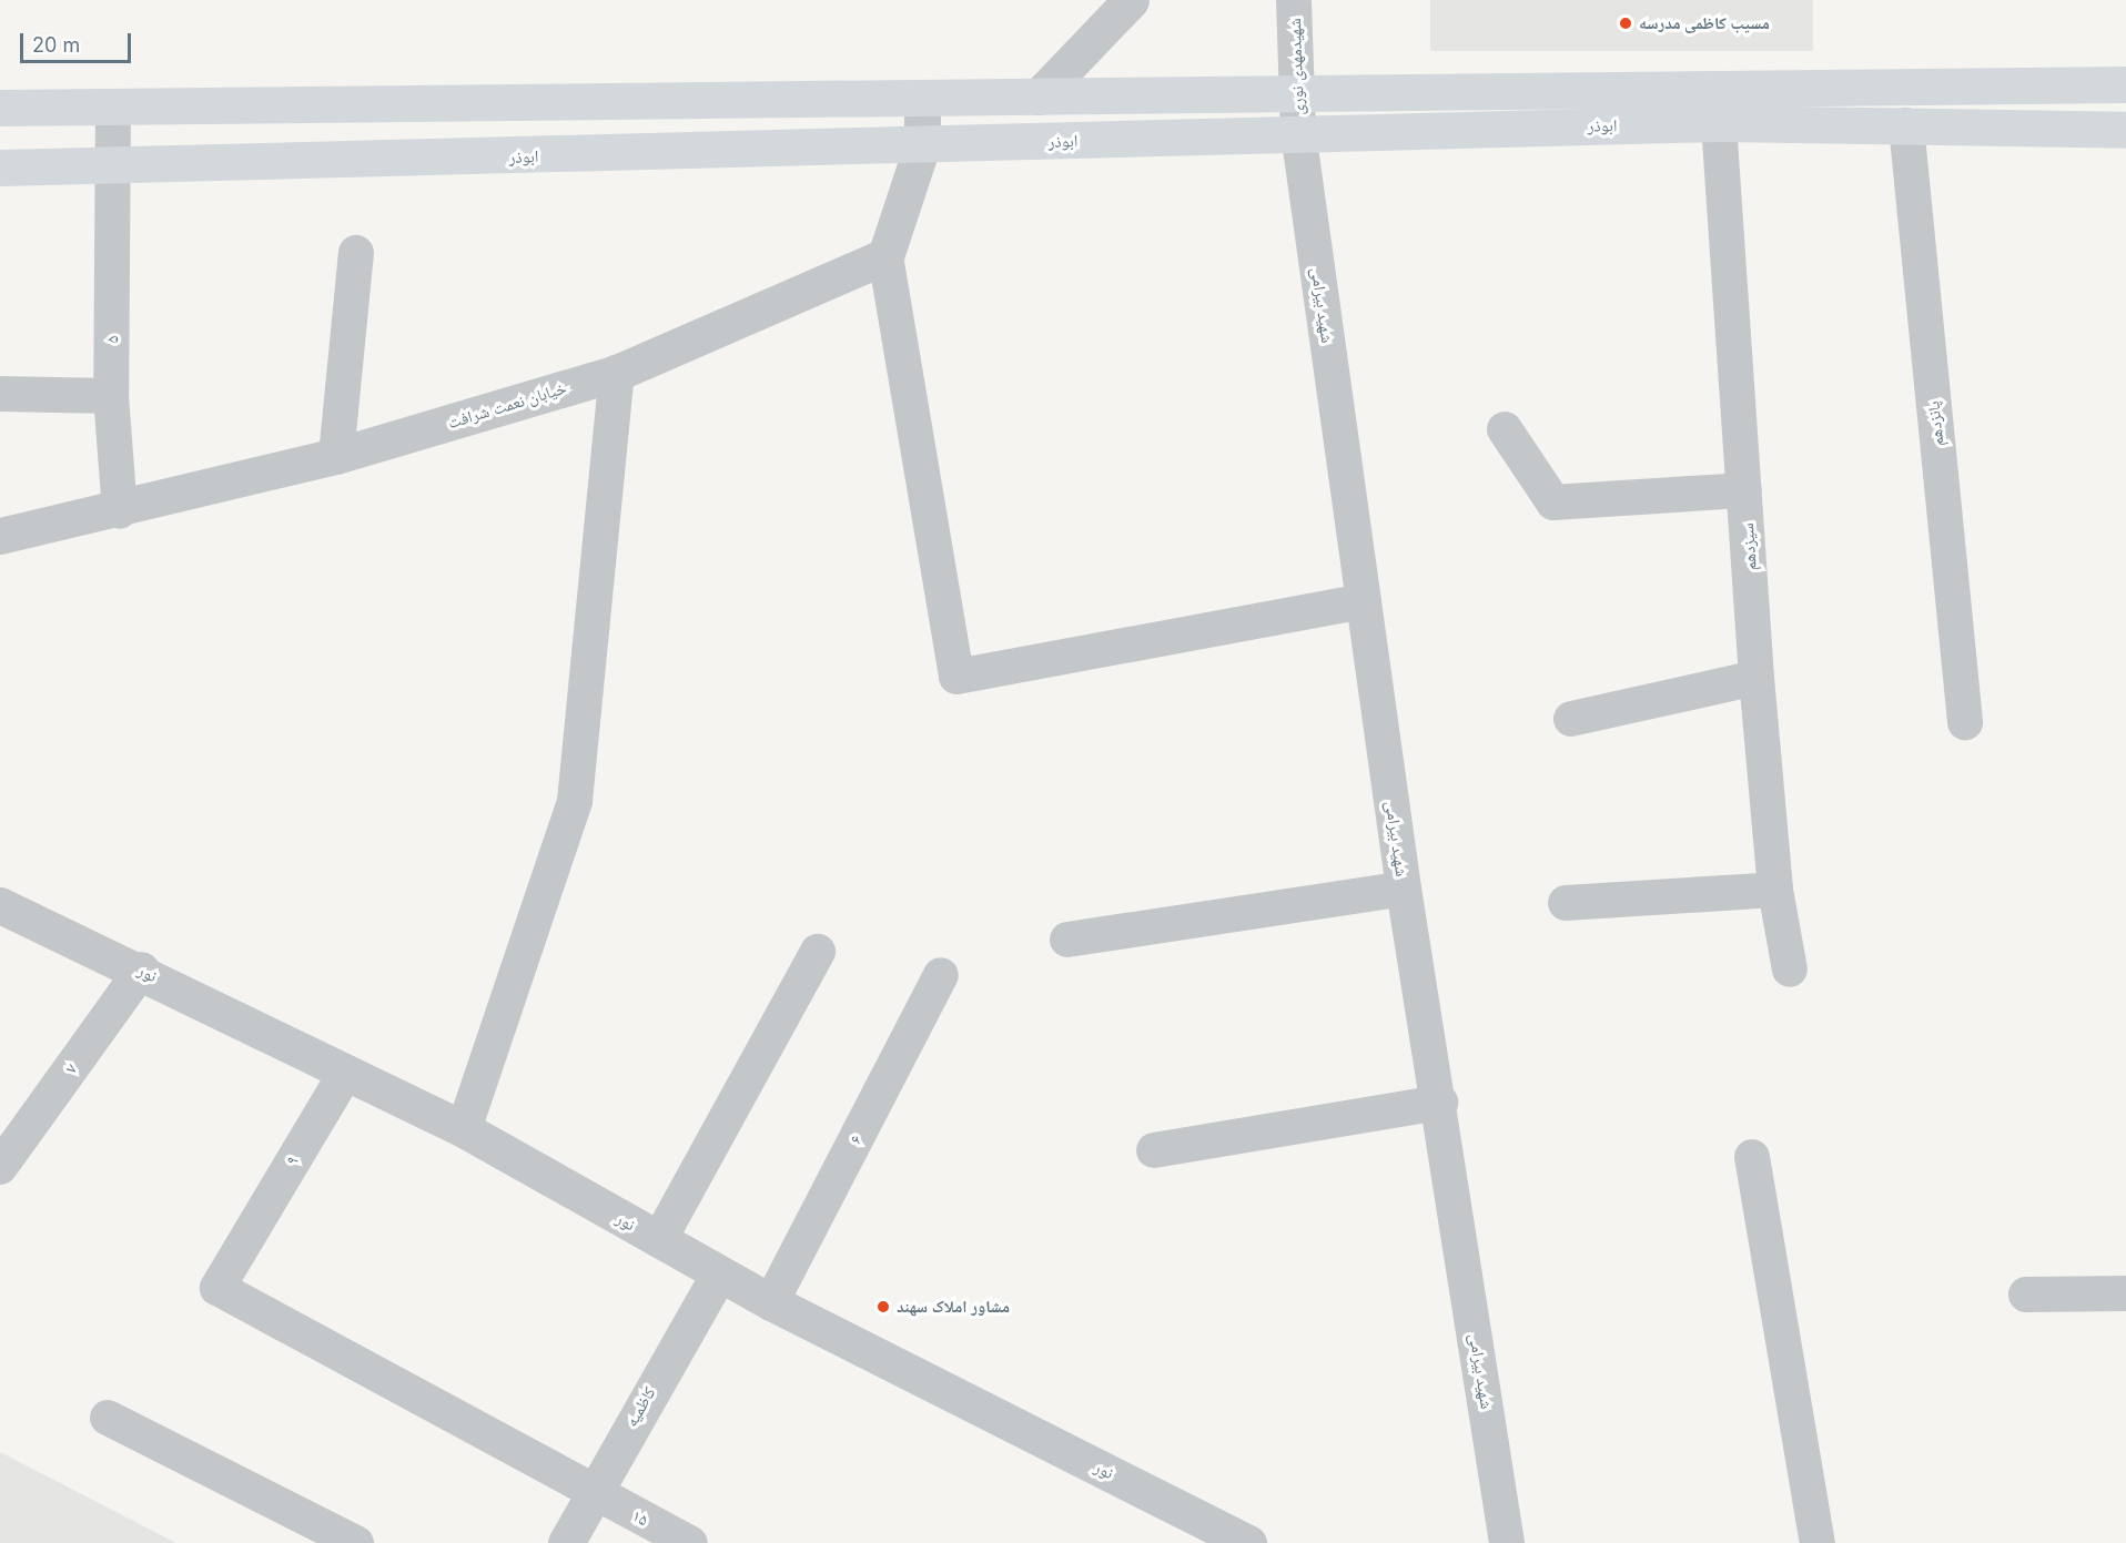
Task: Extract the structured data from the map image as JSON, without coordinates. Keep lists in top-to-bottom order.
{
  "streets": {
    "main road": ["ابوذر"],
    "street": [
      "شهیدمهدی نوری",
      "شهید بیرامی",
      "۵",
      "خیابان نعمت شرافت",
      "پانزدهم",
      "سیزدهم",
      "نور",
      "۷",
      "۶",
      "۹",
      "کاظمیه",
      "۱۵"
    ]
  },
  "crossings": [
    ["شهیدمهدی نوری", "ابوذر"],
    ["شهیدمهدی نوری", "شهید بیرامی"],
    ["ابوذر", "شهید بیرامی"],
    ["ابوذر", "۵"],
    ["ابوذر", "پانزدهم"],
    ["ابوذر", "سیزدهم"],
    ["۵", "خیابان نعمت شرافت"],
    ["نور", "۷"],
    ["نور", "۶"],
    ["نور", "۹"],
    ["نور", "کاظمیه"],
    ["۹", "کاظمیه"],
    ["۹", "۱۵"],
    ["کاظمیه", "۱۵"]
  ],
  "places": ["مسیب کاظمی مدرسه", "مشاور املاک سهند"],
  "scale_bar": "20 m"
}
